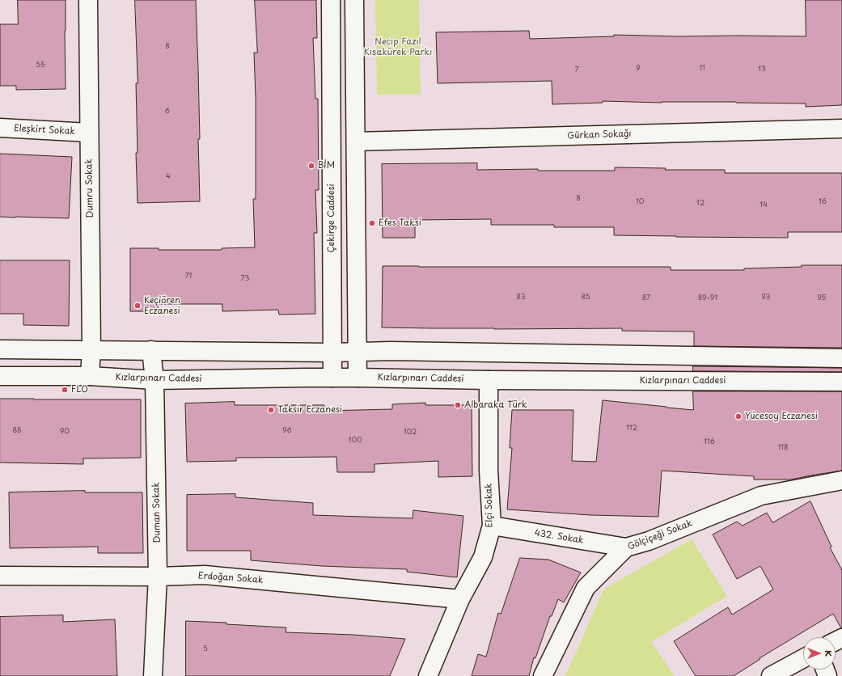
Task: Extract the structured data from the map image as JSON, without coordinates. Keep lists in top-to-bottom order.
{
  "streets": {
    "street": [
      "Eleşkirt Sokak",
      "Gürkan Sokağı",
      "Dumru Sokak",
      "Çekirge Caddesi",
      "Kızlarpınarı Caddesi",
      "Elçi Sokak",
      "Duman Sokak",
      "Gölçiçeği Sokak",
      "432. Sokak",
      "Erdoğan Sokak"
    ]
  },
  "crossings": [
    ["Eleşkirt Sokak", "Dumru Sokak"],
    ["Dumru Sokak", "Kızlarpınarı Caddesi"],
    ["Çekirge Caddesi", "Kızlarpınarı Caddesi"],
    ["Kızlarpınarı Caddesi", "Elçi Sokak"],
    ["Kızlarpınarı Caddesi", "Duman Sokak"],
    ["Elçi Sokak", "432. Sokak"],
    ["Elçi Sokak", "Erdoğan Sokak"],
    ["Duman Sokak", "Erdoğan Sokak"],
    ["Gölçiçeği Sokak", "432. Sokak"]
  ],
  "parks": ["Necip Fazıl Kısakürek Parkı"],
  "places": [
    "BİM",
    "Efes Taksi",
    "Keçiören Eczanesi",
    "FLO",
    "Albaraka Türk",
    "Taksir Eczanesi",
    "Yücesoy Eczanesi"
  ],
  "house_numbers": [
    "8",
    "55",
    "9",
    "11",
    "13",
    "7",
    "6",
    "4",
    "8",
    "10",
    "16",
    "12",
    "14",
    "71",
    "73",
    "83",
    "85",
    "93",
    "87",
    "89-91",
    "95",
    "112",
    "88",
    "96",
    "90",
    "102",
    "100",
    "116",
    "118",
    "5"
  ],
  "north": "right"
}
